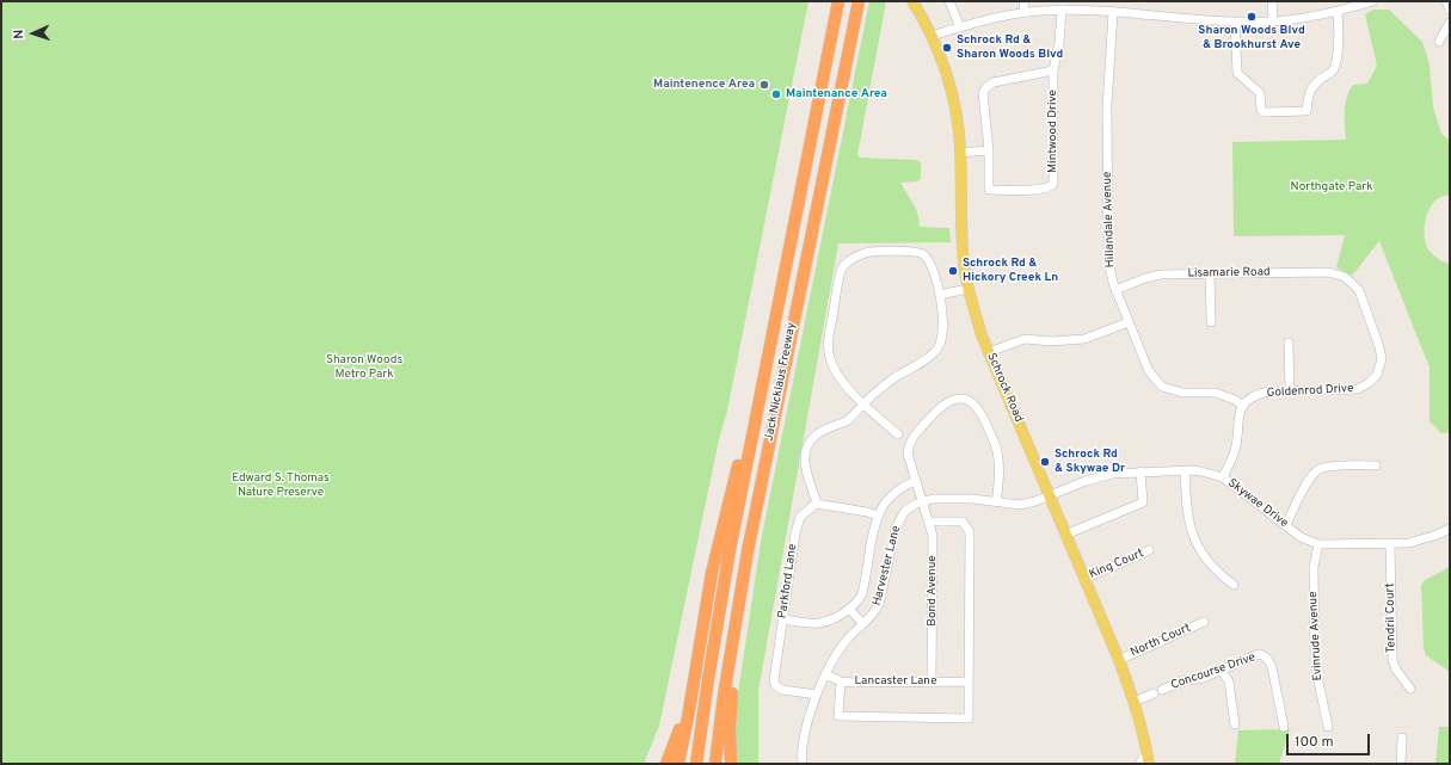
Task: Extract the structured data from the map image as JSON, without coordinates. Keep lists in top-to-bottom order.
{
  "streets": {
    "highway": ["Jack Nicklaus Freeway"],
    "main road": ["Schrock Road"],
    "street": [
      "Mintwood Drive",
      "Hillandale Avenue",
      "Lisamarie Road",
      "Goldenrod Drive",
      "Skywae Drive",
      "King Court",
      "Harvester Lane",
      "Parkford Lane",
      "Bond Avenue",
      "Tendril Court",
      "Evinrude Avenue",
      "North Court",
      "Concourse Drive",
      "Lancaster Lane"
    ]
  },
  "crossings": [
    ["Hillandale Avenue", "Lisamarie Road"],
    ["Hillandale Avenue", "Goldenrod Drive"],
    ["Lisamarie Road", "Goldenrod Drive"],
    ["Schrock Road", "Skywae Drive"],
    ["Schrock Road", "King Court"],
    ["Schrock Road", "North Court"],
    ["Schrock Road", "Concourse Drive"],
    ["Skywae Drive", "Harvester Lane"],
    ["Skywae Drive", "Bond Avenue"],
    ["Skywae Drive", "Tendril Court"],
    ["Skywae Drive", "Evinrude Avenue"],
    ["Harvester Lane", "Parkford Lane"],
    ["Harvester Lane", "Bond Avenue"],
    ["Harvester Lane", "Lancaster Lane"],
    ["Bond Avenue", "Lancaster Lane"]
  ],
  "parks": ["Northgate Park", "Sharon Woods Metro Park", "Edward S. Thomas Nature Preserve"],
  "places": [
    "Sharon Woods Blvd & Brookhurst Ave",
    "Schrock Rd & Sharon Woods Blvd",
    "Maintenence Area",
    "Maintenance Area",
    "Schrock Rd & Hickory Creek Ln",
    "Schrock Rd & Skywae Dr"
  ],
  "scale_bar": "100 m",
  "north": "left"
}
